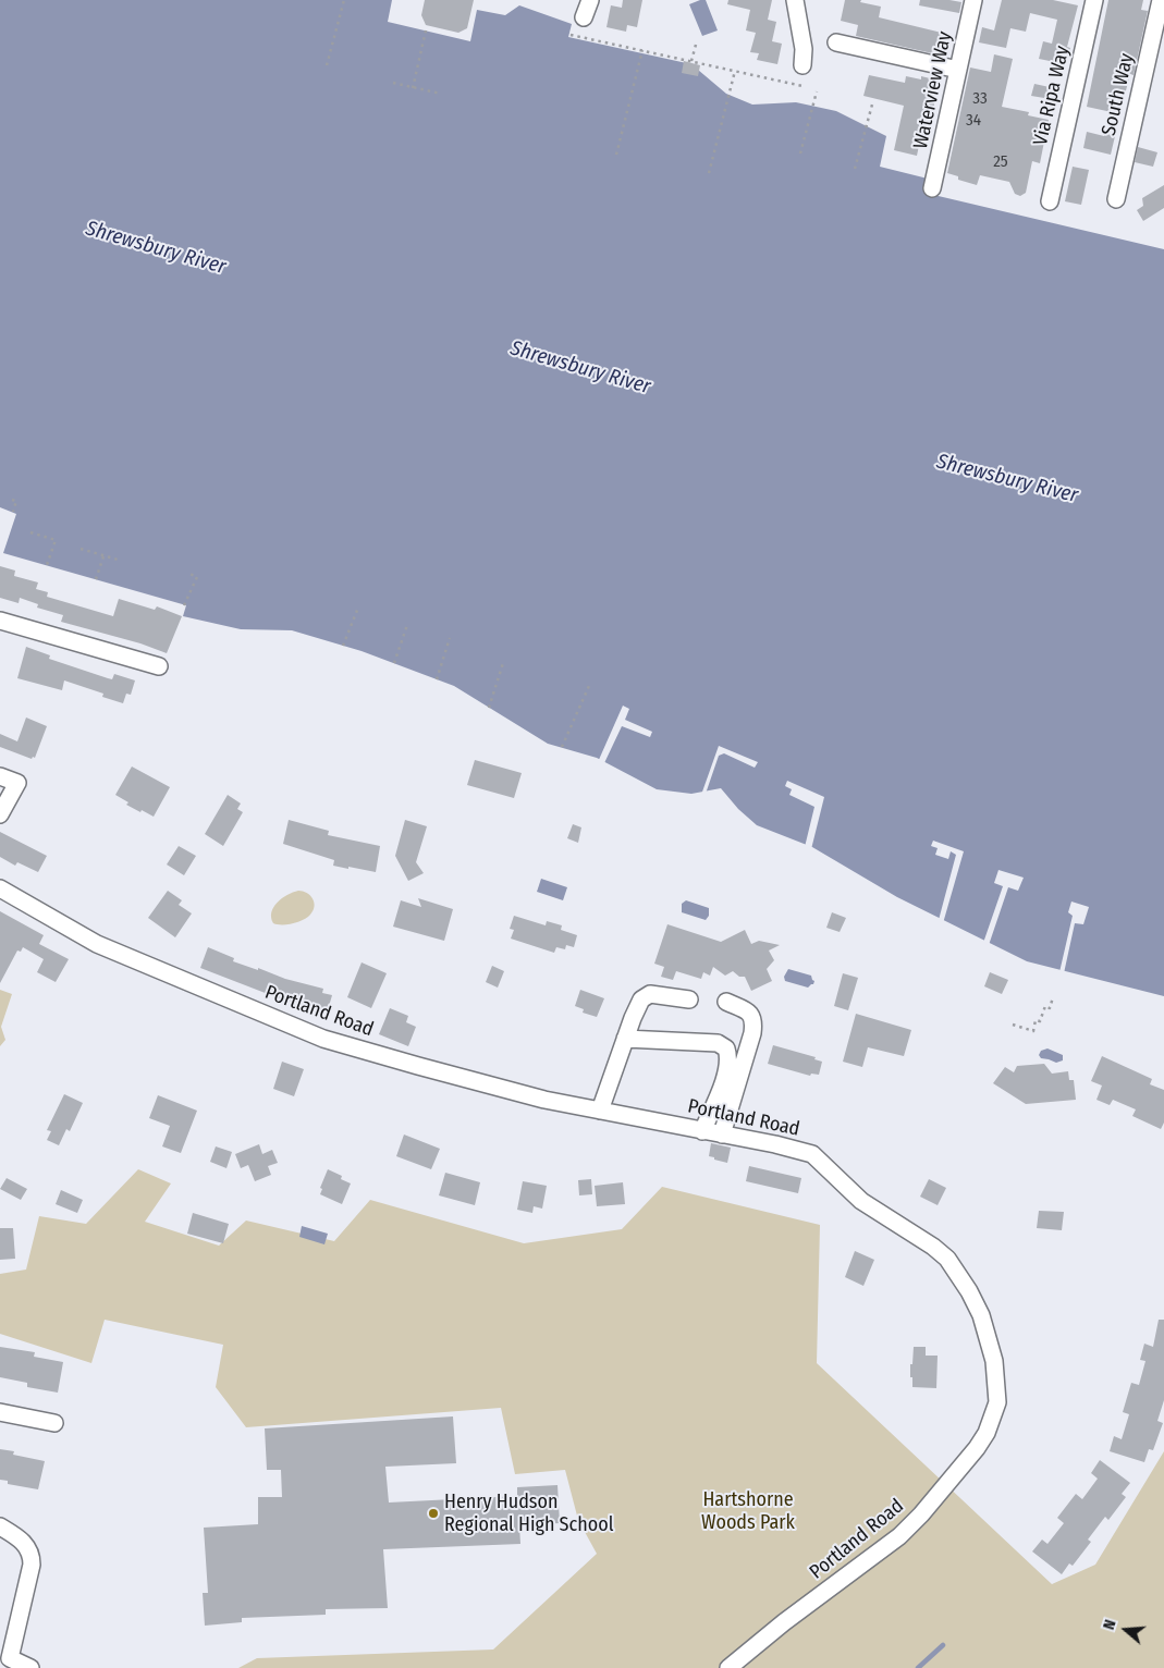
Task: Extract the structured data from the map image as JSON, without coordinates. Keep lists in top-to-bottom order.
{
  "streets": {
    "street": [
      "Waterview Way",
      "South Way",
      "Via Ripa Way",
      "Portland Road"
    ]
  },
  "water": ["Shrewsbury River"],
  "parks": ["Hartshorne Woods Park"],
  "places": ["Henry Hudson Regional High School"],
  "house_numbers": ["33", "34", "25"],
  "north": "left"
}
